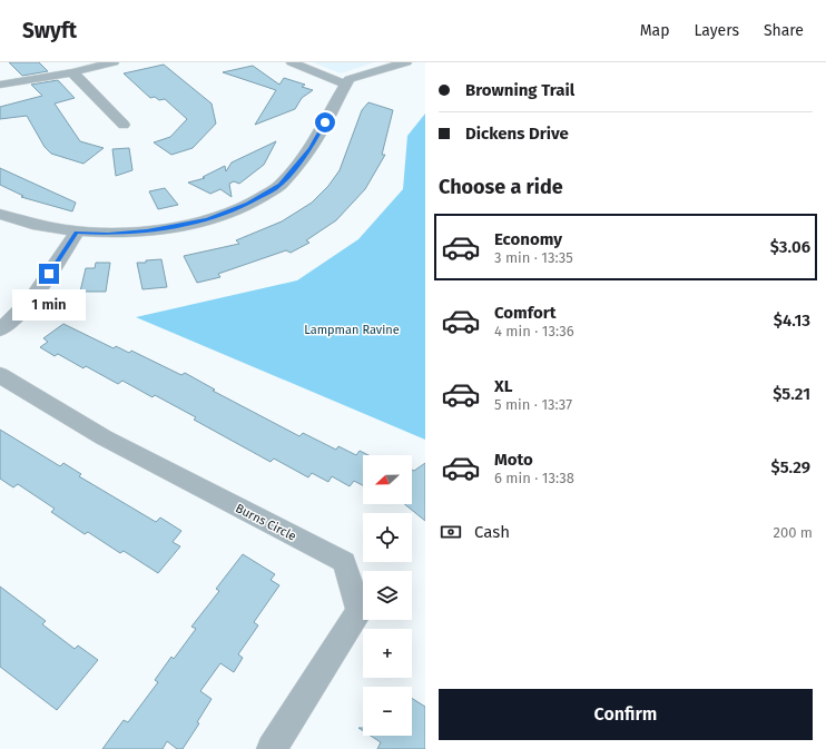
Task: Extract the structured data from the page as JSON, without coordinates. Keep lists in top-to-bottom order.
{
  "streets": {
    "street": ["Burns Circle"]
  },
  "parks": ["Lampman Ravine"],
  "north": "left",
  "page": {
    "header": "Swyft",
    "nav": ["Map", "Layers", "Share"],
    "banner": ["Browning Trail", "Dickens Drive"],
    "heading": "Choose a ride",
    "list": [
      {
        "name": "Economy",
        "note": "3 min · 13:35",
        "value": "$3.06"
      },
      {
        "name": "Comfort",
        "note": "4 min · 13:36",
        "value": "$4.13"
      },
      {
        "name": "XL",
        "note": "5 min · 13:37",
        "value": "$5.21"
      },
      {
        "name": "Moto",
        "note": "6 min · 13:38",
        "value": "$5.29"
      }
    ],
    "bubble": "1 min",
    "map_buttons": ["+", "−"],
    "pay": ["Cash", "200 m"],
    "buttons": "Confirm"
  }
}
